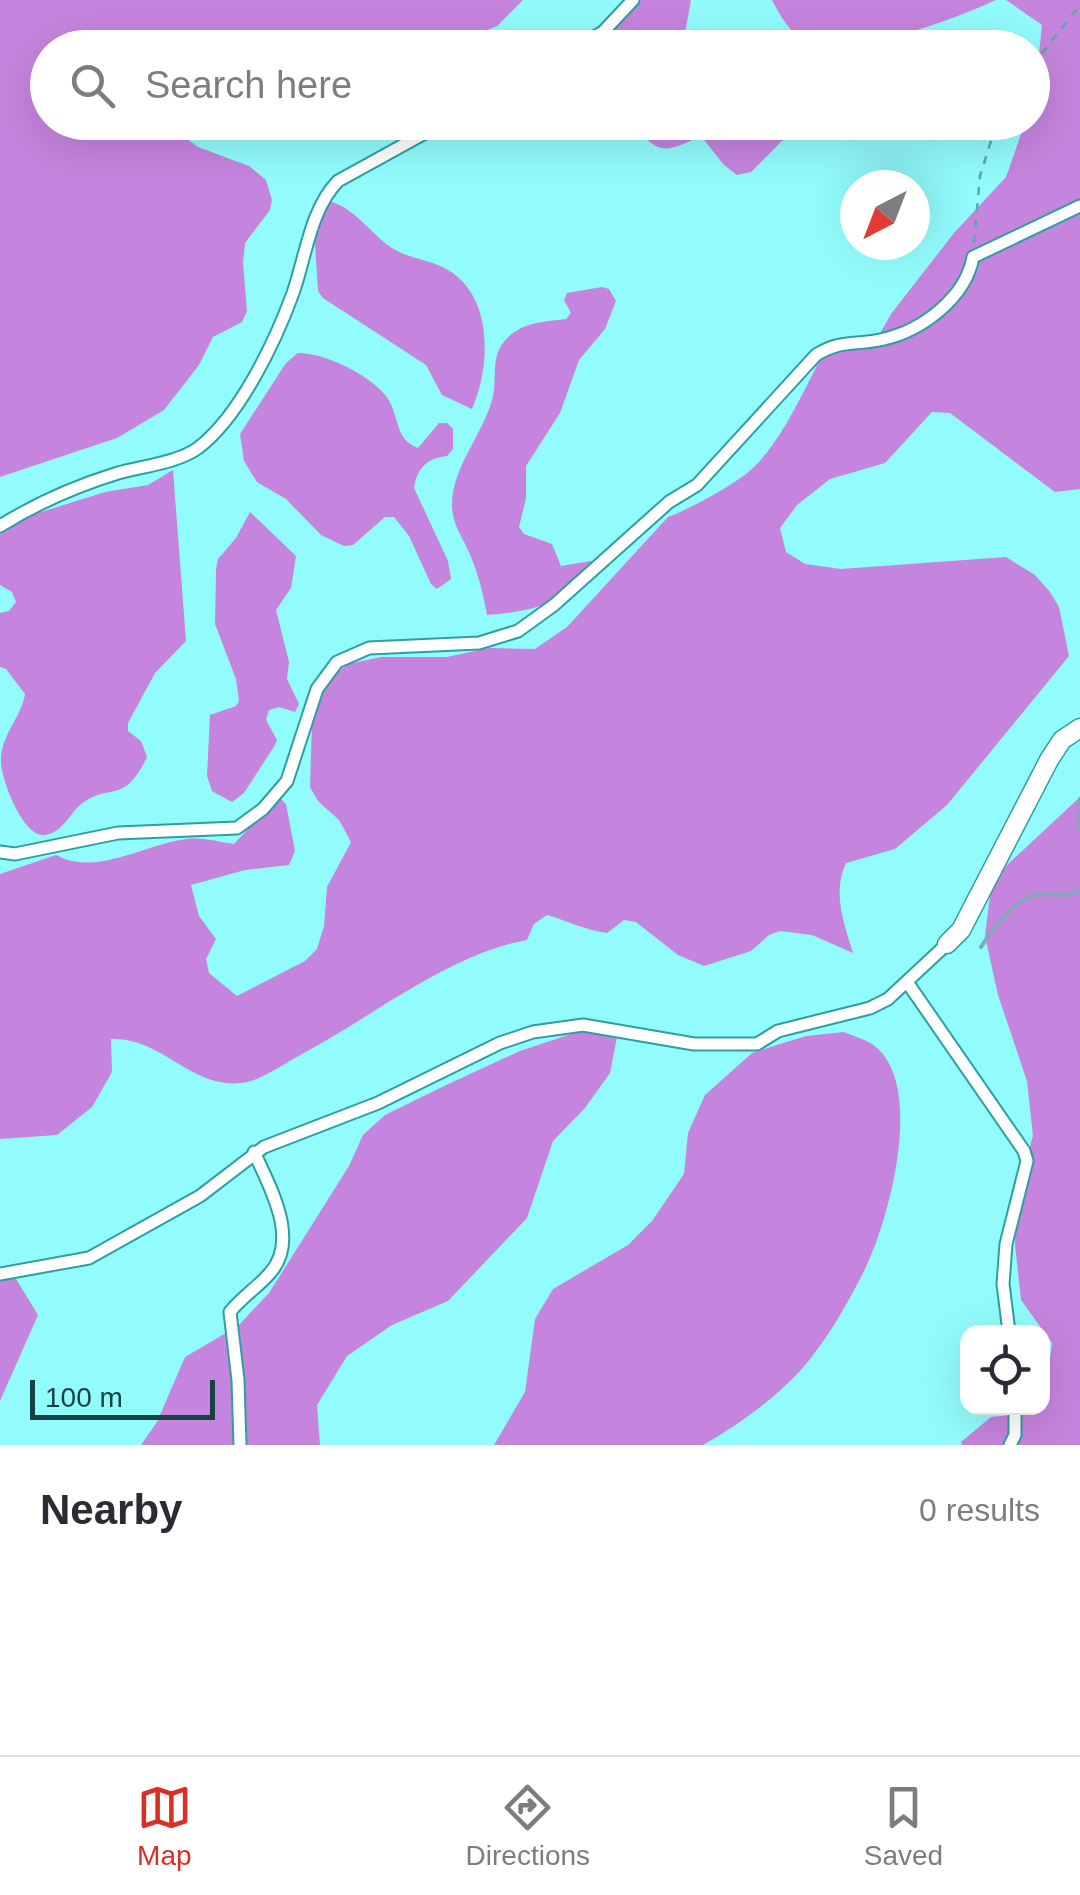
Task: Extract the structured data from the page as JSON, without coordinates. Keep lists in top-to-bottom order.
{
  "scale_bar": "100 m",
  "north": "bottom left",
  "page": {
    "search": "Search here",
    "scale": "100 m",
    "heading": ["Nearby", "0 results"],
    "nav": ["Map", "Directions", "Saved"]
  }
}
